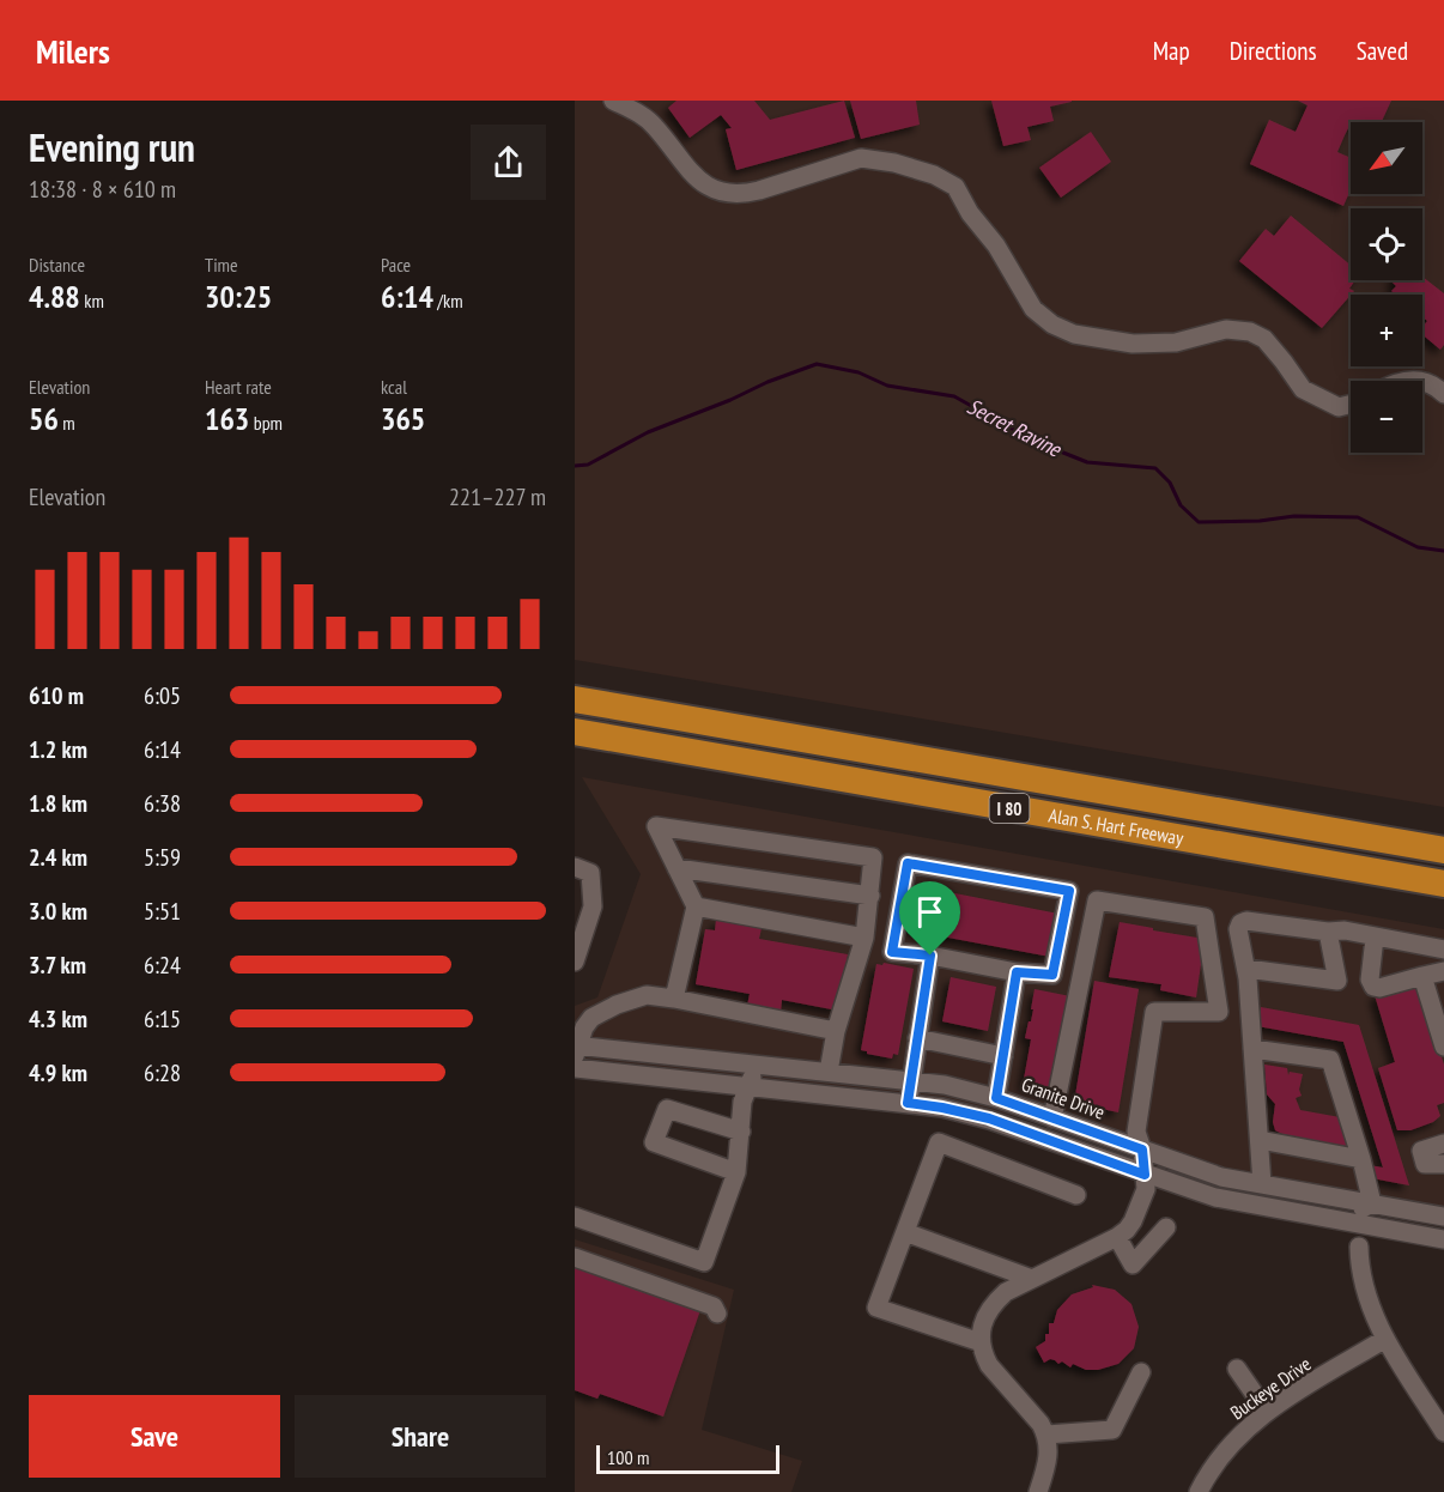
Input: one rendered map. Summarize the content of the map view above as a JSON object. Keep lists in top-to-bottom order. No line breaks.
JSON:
{"streets":{"highway":["I 80","Alan S. Hart Freeway"],"street":["Granite Drive","Buckeye Drive"]},"water":["Secret Ravine"],"scale_bar":"100 m","north":"bottom left","page":{"header":"Milers","nav":["Map","Directions","Saved"],"heading":["Evening run","18:38 · 8 × 610 m"],"map_buttons":["+","−"],"stats":[["Distance","4.88 km"],["Time","30:25"],["Pace","6:14 /km"],["Elevation","56 m"],["Heart rate","163 bpm"],["kcal","365"]],"chart":["Elevation","221–227 m"],"list":[{"name":"610 m","note":"6:05"},{"name":"1.2 km","note":"6:14"},{"name":"1.8 km","note":"6:38"},{"name":"2.4 km","note":"5:59"},{"name":"3.0 km","note":"5:51"},{"name":"3.7 km","note":"6:24"},{"name":"4.3 km","note":"6:15"},{"name":"4.9 km","note":"6:28"}],"buttons":["Save","Share"],"scale":"100 m"}}
